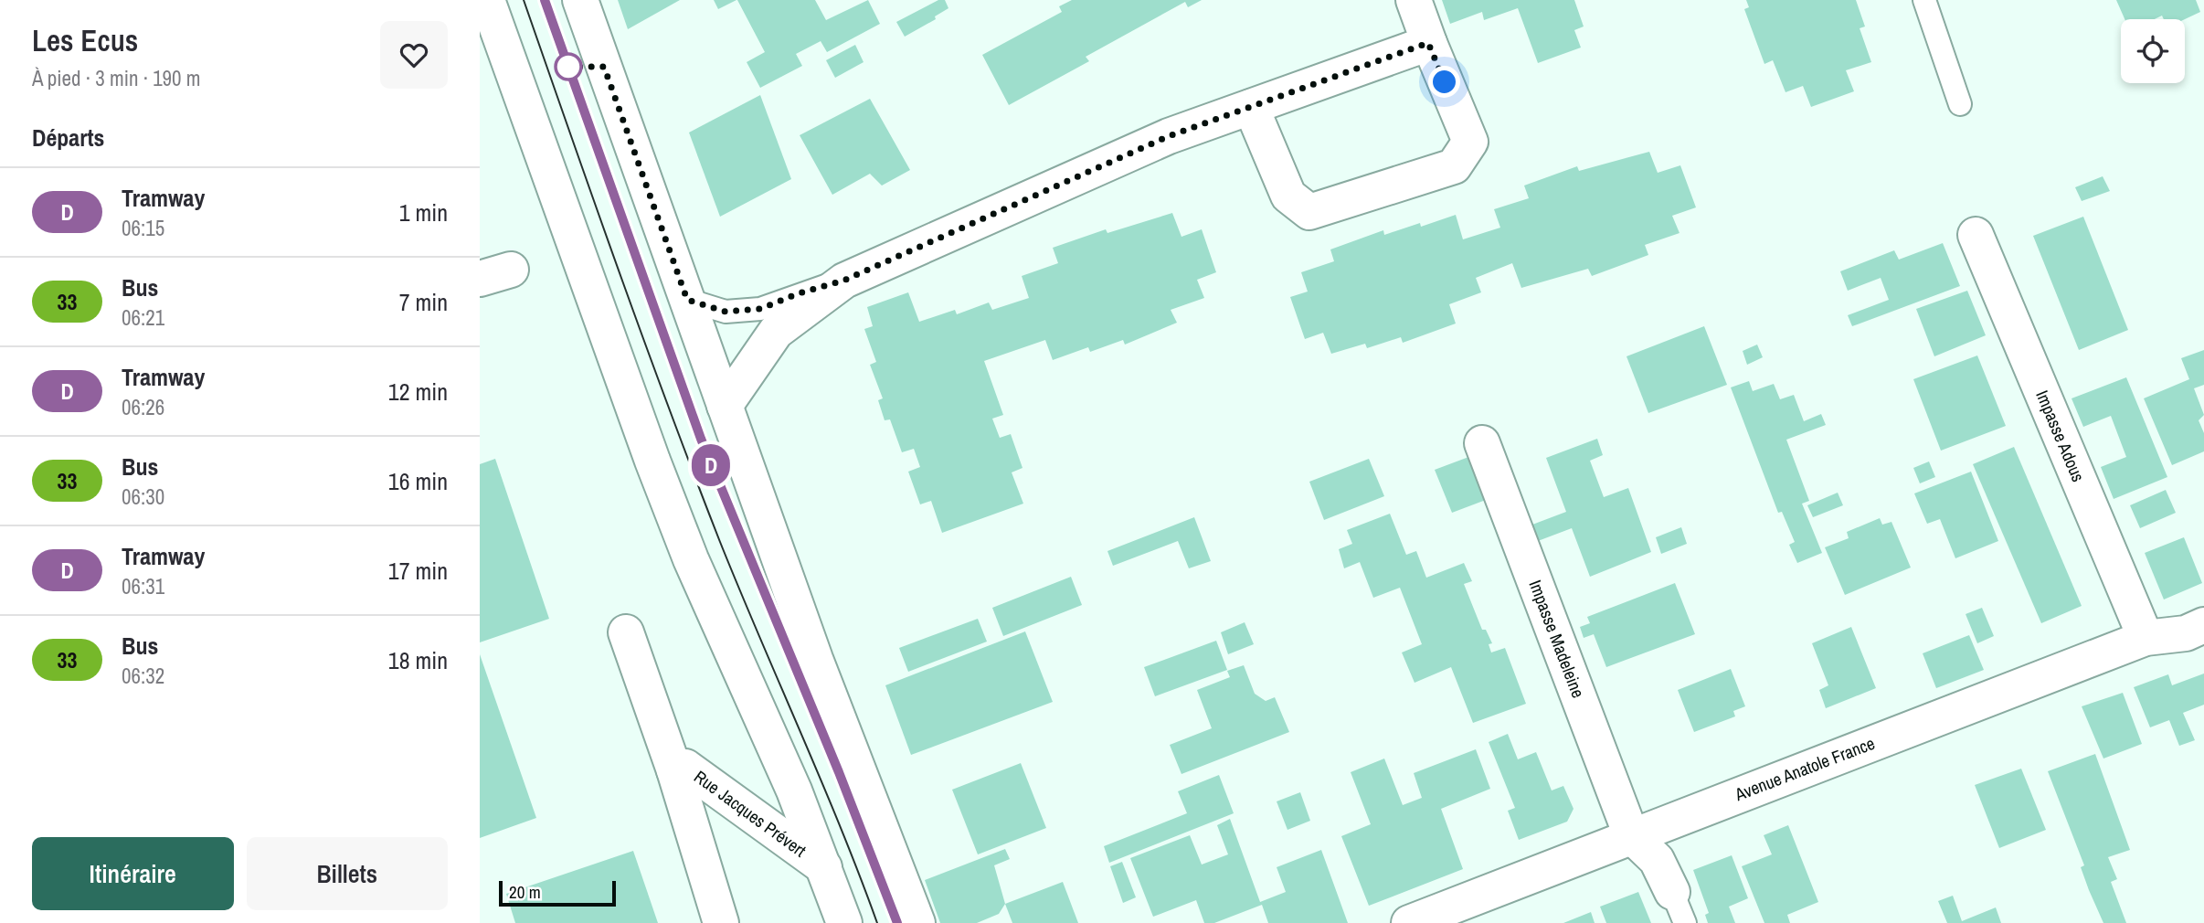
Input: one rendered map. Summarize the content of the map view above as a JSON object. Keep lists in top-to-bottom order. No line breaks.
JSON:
{"streets":{"street":["Impasse Adous","Impasse Madeleine","Avenue Anatole France","Rue Jacques Prévert"]},"crossings":[["Impasse Adous","Avenue Anatole France"],["Impasse Madeleine","Avenue Anatole France"]],"lines":["tram line D"],"scale_bar":"20 m","page":{"heading":[["Les Ecus","À pied · 3 min · 190 m"],"Départs"],"on_map":"D","list":[{"mark":"D","name":"Tramway","note":"06:15","value":"1 min"},{"mark":"33","name":"Bus","note":"06:21","value":"7 min"},{"mark":"D","name":"Tramway","note":"06:26","value":"12 min"},{"mark":"33","name":"Bus","note":"06:30","value":"16 min"},{"mark":"D","name":"Tramway","note":"06:31","value":"17 min"},{"mark":"33","name":"Bus","note":"06:32","value":"18 min"}],"buttons":["Itinéraire","Billets"],"scale":"20 m"}}
